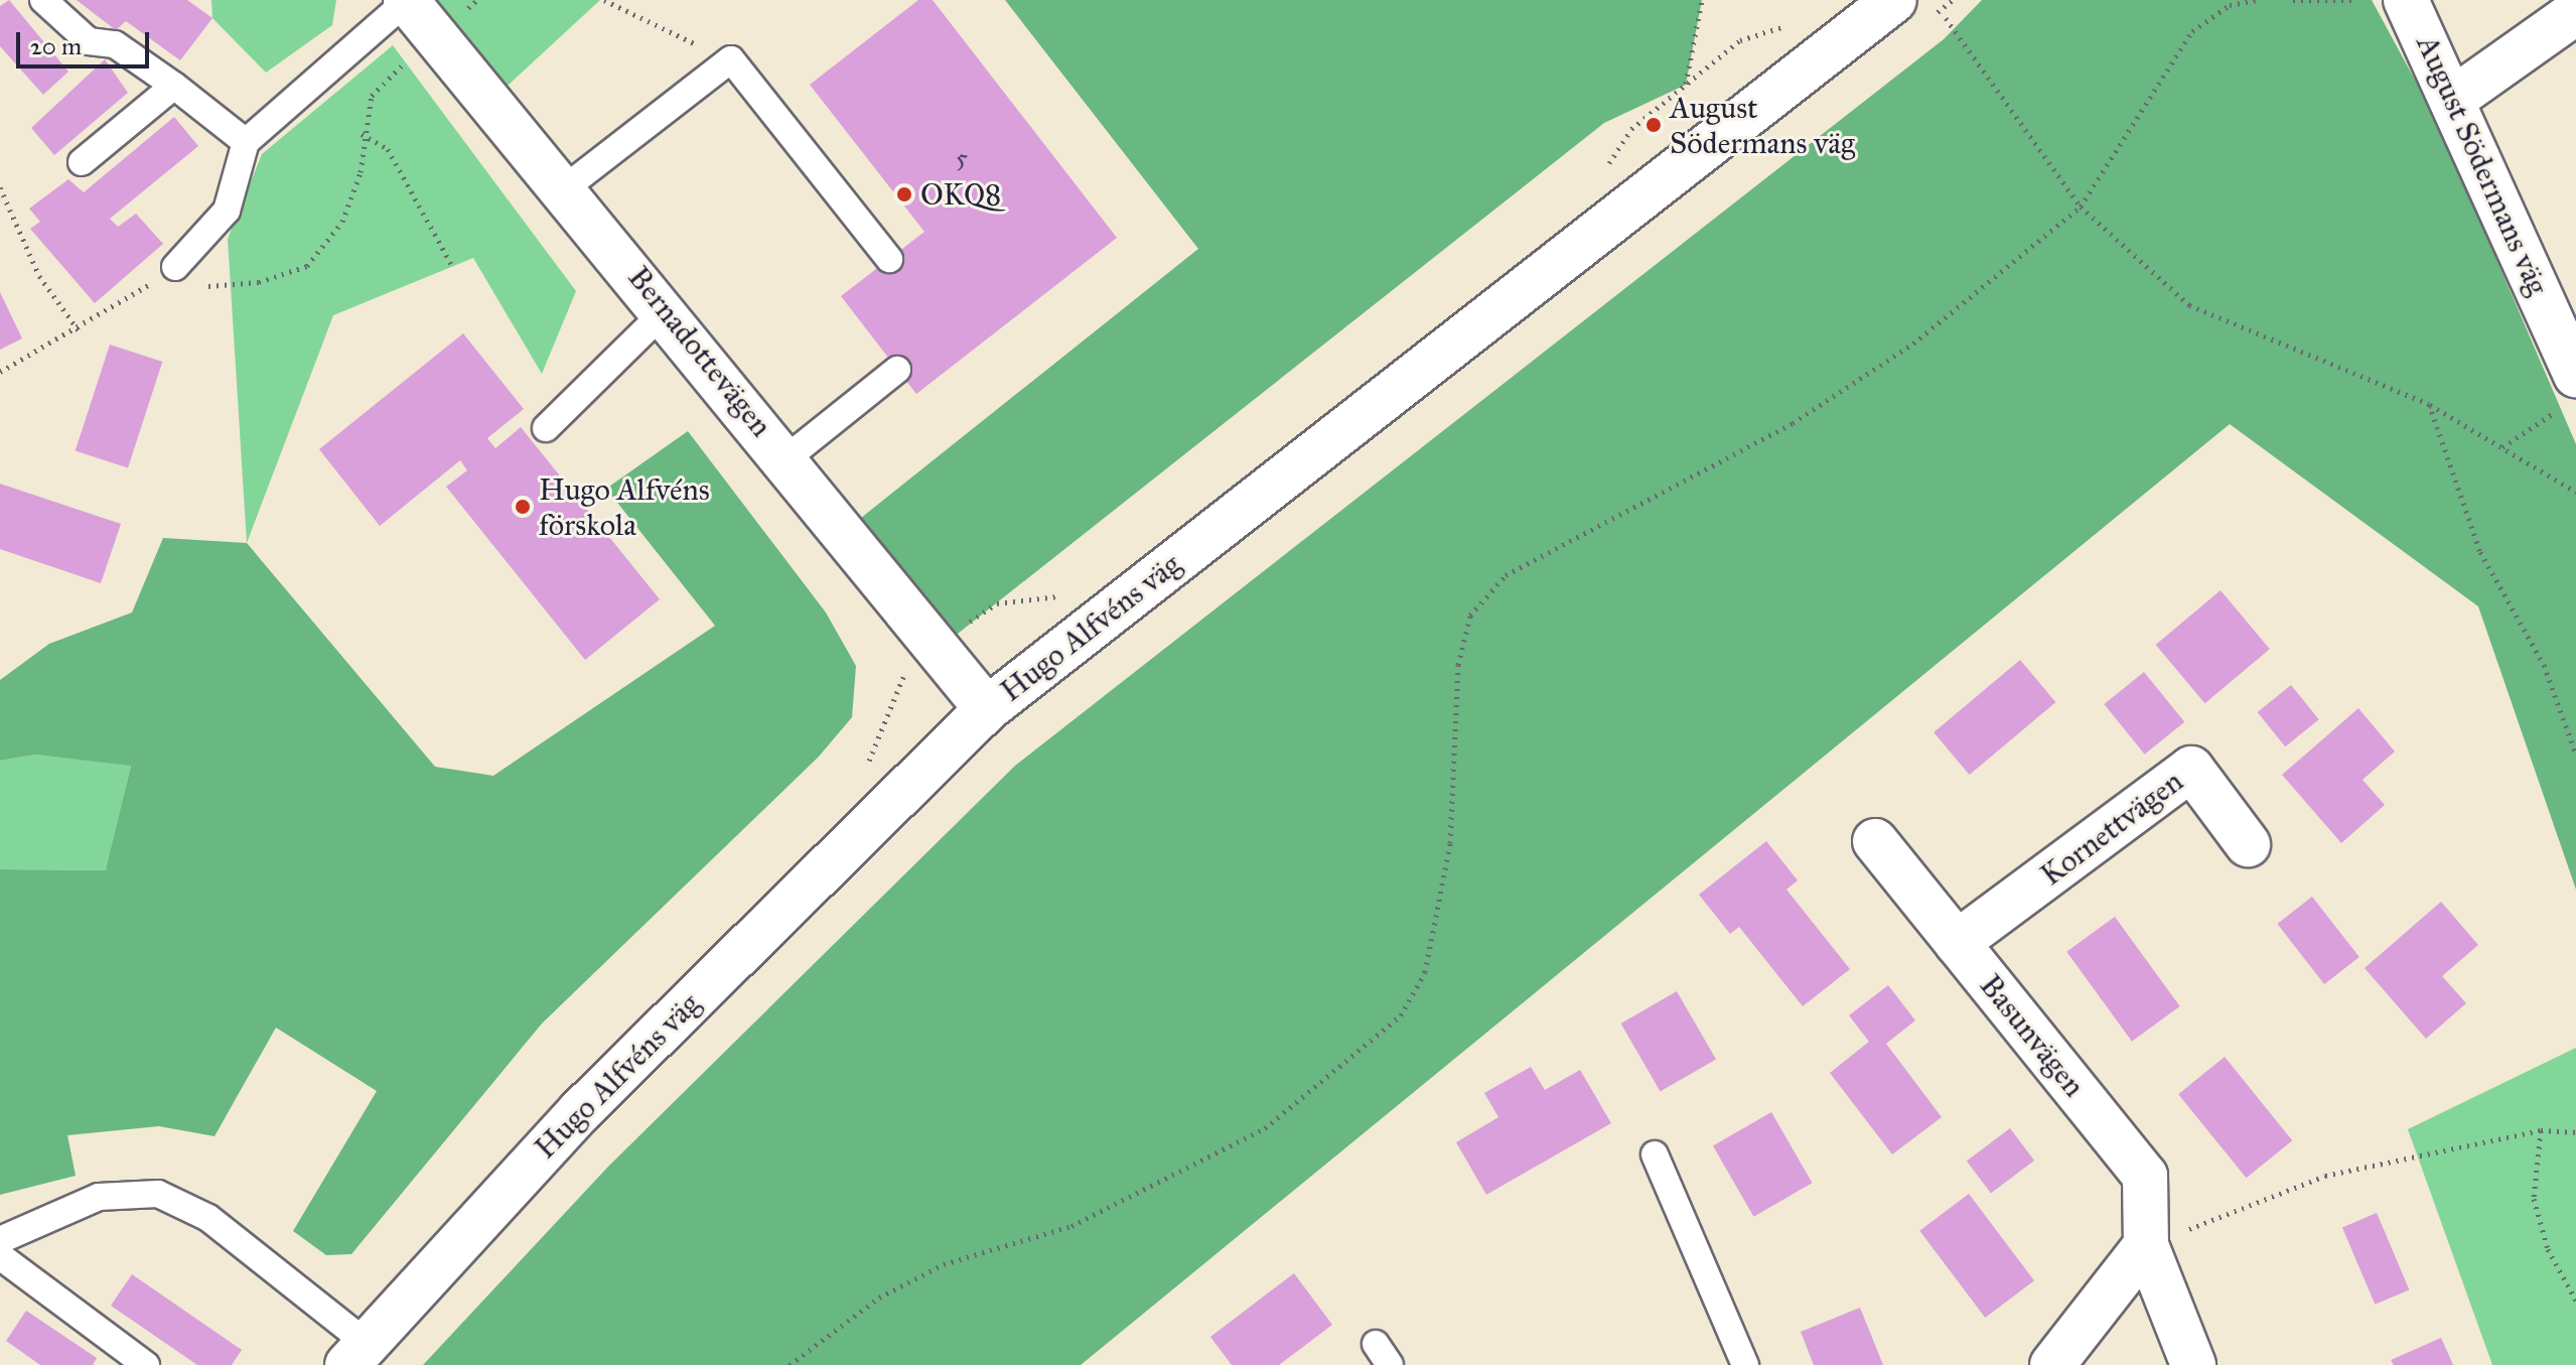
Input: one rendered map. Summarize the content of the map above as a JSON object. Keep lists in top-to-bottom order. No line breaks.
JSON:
{"streets":{"street":["August Södermans väg","Bernadottevägen","Hugo Alfvéns väg","Kornettvägen","Basunvägen"]},"crossings":[["Bernadottevägen","Hugo Alfvéns väg"],["Kornettvägen","Basunvägen"]],"places":["August Södermans väg","OKQ8","Hugo Alfvéns förskola"],"house_numbers":["5"],"scale_bar":"20 m"}
